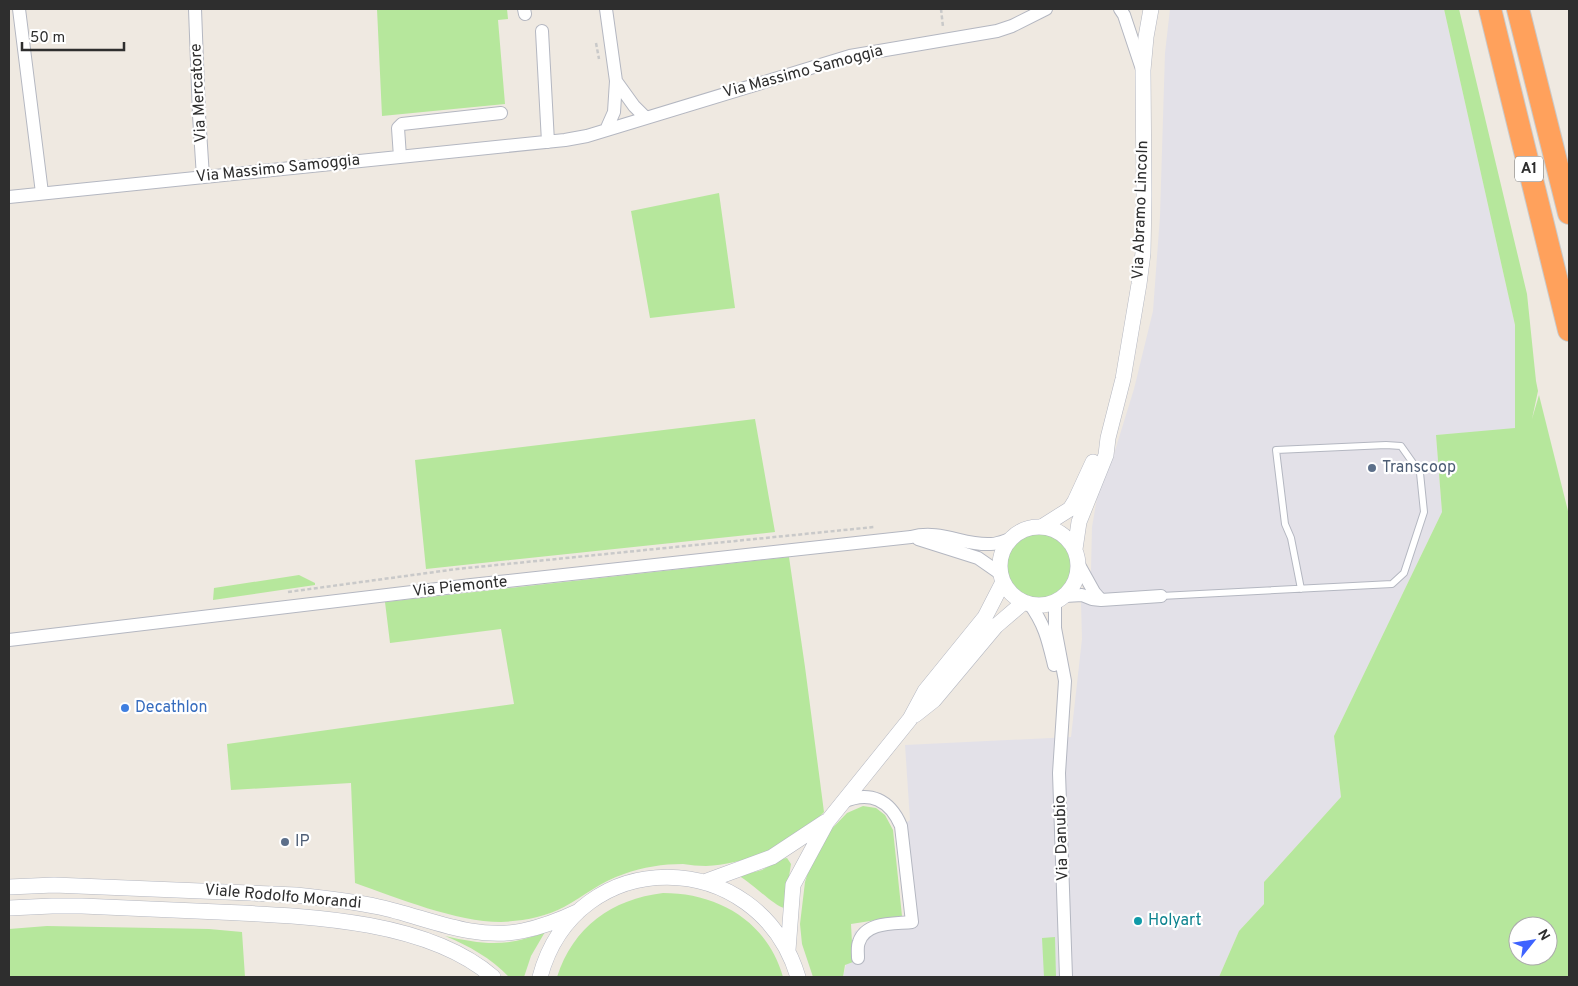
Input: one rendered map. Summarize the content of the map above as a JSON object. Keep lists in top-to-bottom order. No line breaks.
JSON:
{"streets":{"highway":["A1"],"street":["Via Massimo Samoggia","Via Mercatore","Via Abramo Lincoln","Via Piemonte","Via Danubio","Viale Rodolfo Morandi"]},"crossings":[["Via Massimo Samoggia","Via Mercatore"],["Via Abramo Lincoln","Via Piemonte"],["Via Abramo Lincoln","Via Danubio"],["Via Piemonte","Via Danubio"]],"places":["Transcoop","Decathlon","IP","Holyart"],"scale_bar":"50 m","north":"top right"}
